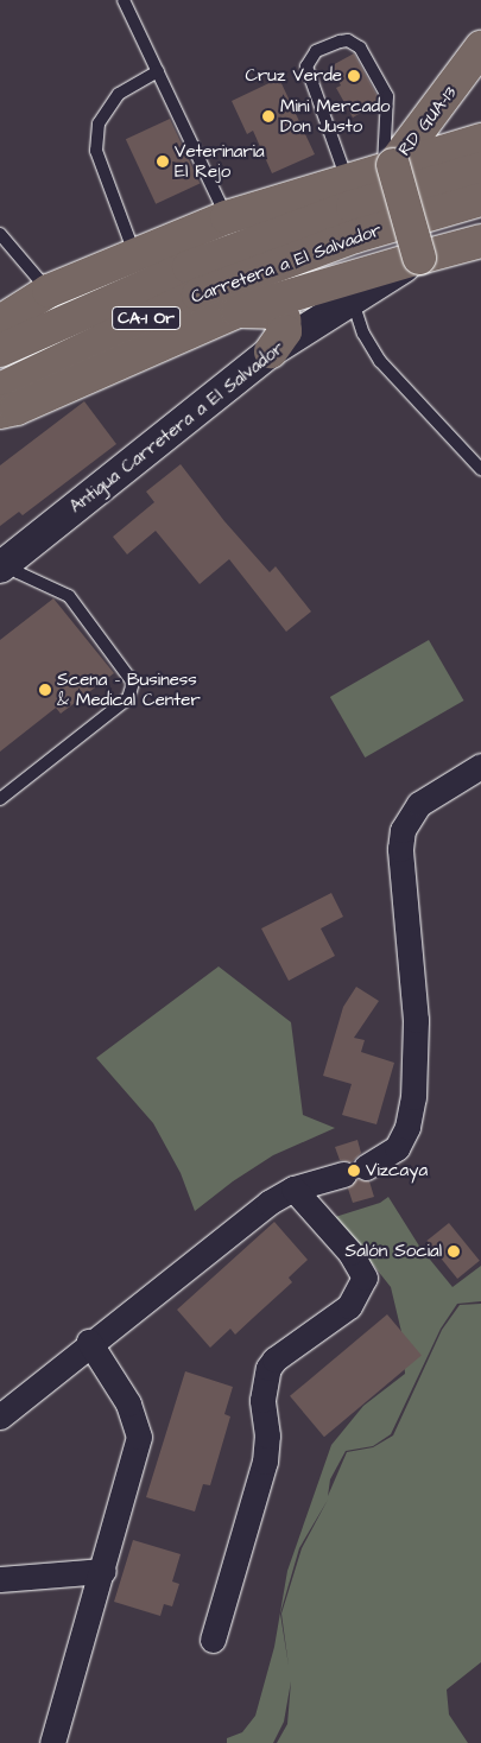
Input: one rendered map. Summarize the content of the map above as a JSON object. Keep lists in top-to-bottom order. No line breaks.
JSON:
{"streets":{"main road":["RD GUA-13","Carretera a El Salvador","CA-1 Or"],"street":["Antigua Carretera a El Salvador"]},"places":["Cruz Verde","Mini Mercado Don Justo","Veterinaria El Rejo","Scena - Business & Medical Center","Vizcaya","Salón Social"]}
